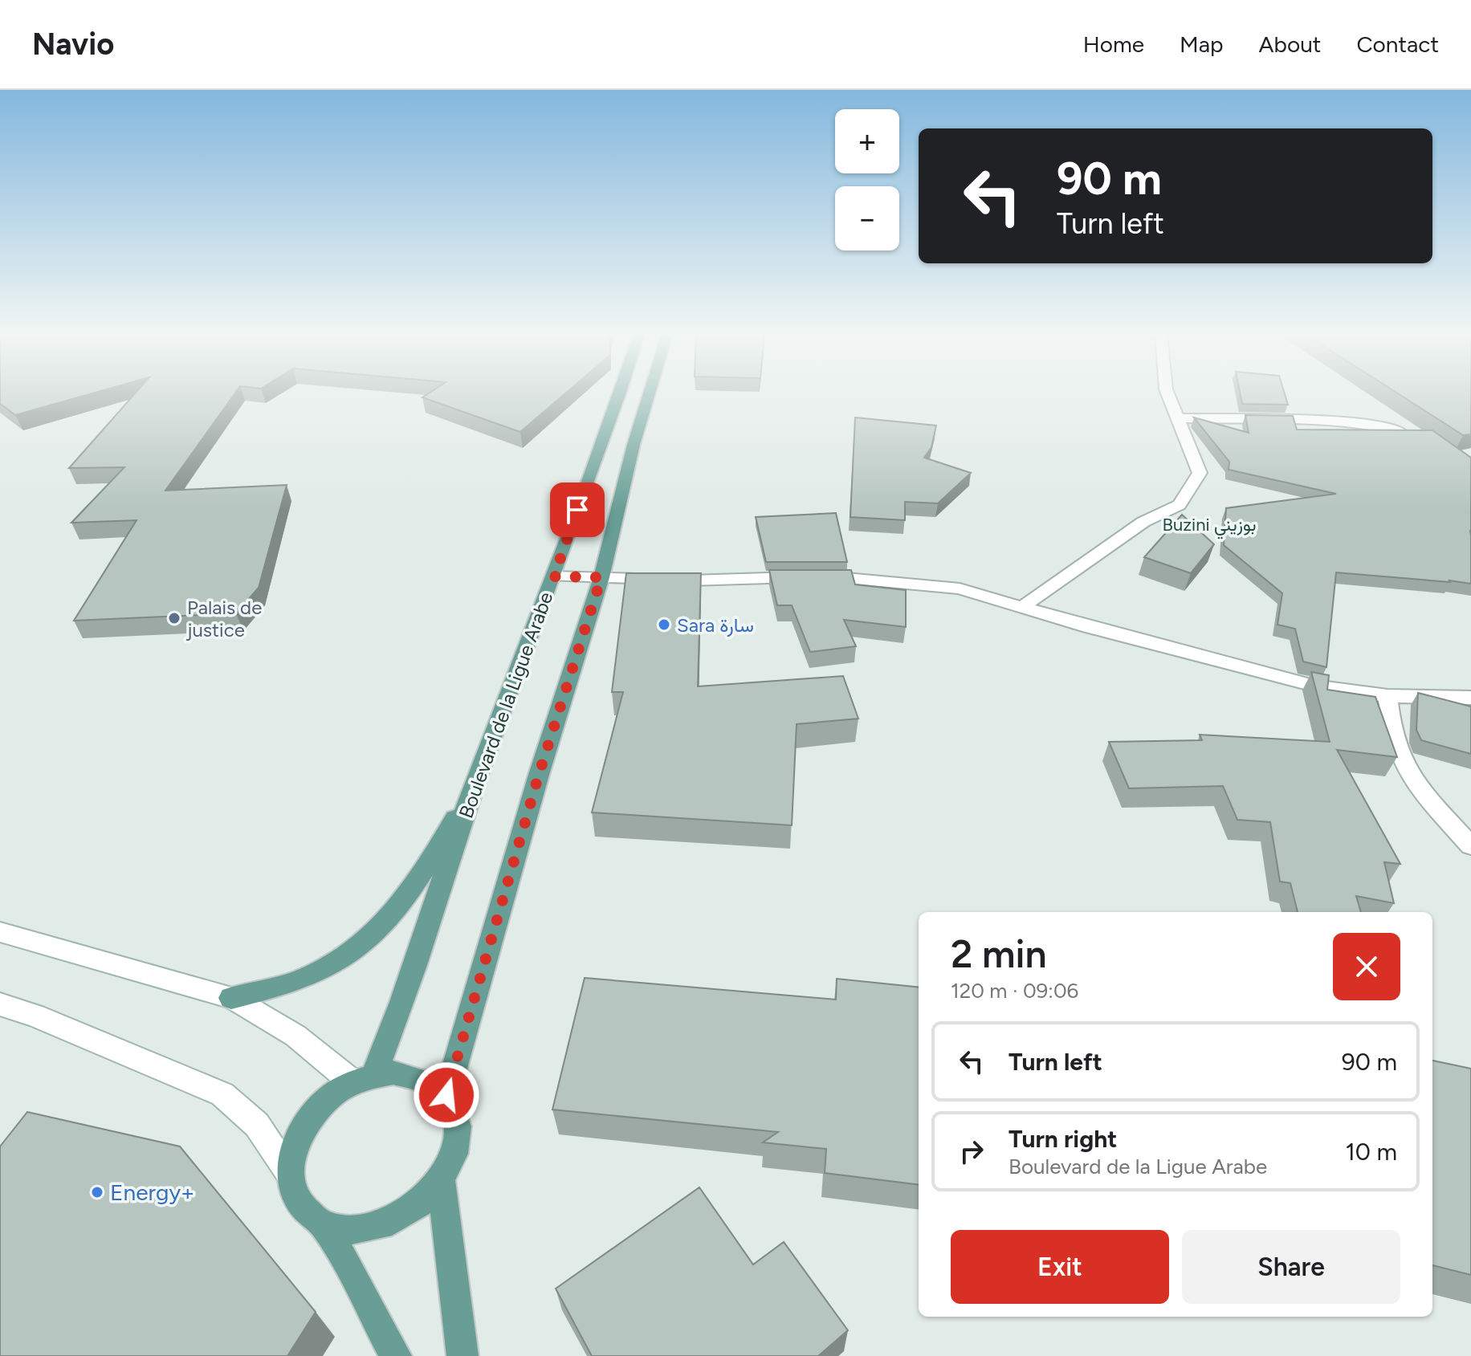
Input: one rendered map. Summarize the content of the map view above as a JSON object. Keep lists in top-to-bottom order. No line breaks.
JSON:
{"streets":{"main road":["Boulevard de la Ligue Arabe"]},"districts":["Buzini بوزيني"],"places":["Palais de justice","Sara سارة","Energy+"],"page":{"header":"Navio","nav":["Home","Map","About","Contact"],"map_buttons":["+","−"],"turn":["90 m","Turn left"],"heading":["2 min","120 m · 09:06"],"list":[{"name":"Turn left","value":"90 m"},{"name":"Turn right","note":"Boulevard de la Ligue Arabe","value":"10 m"}],"buttons":["Exit","Share"]}}
